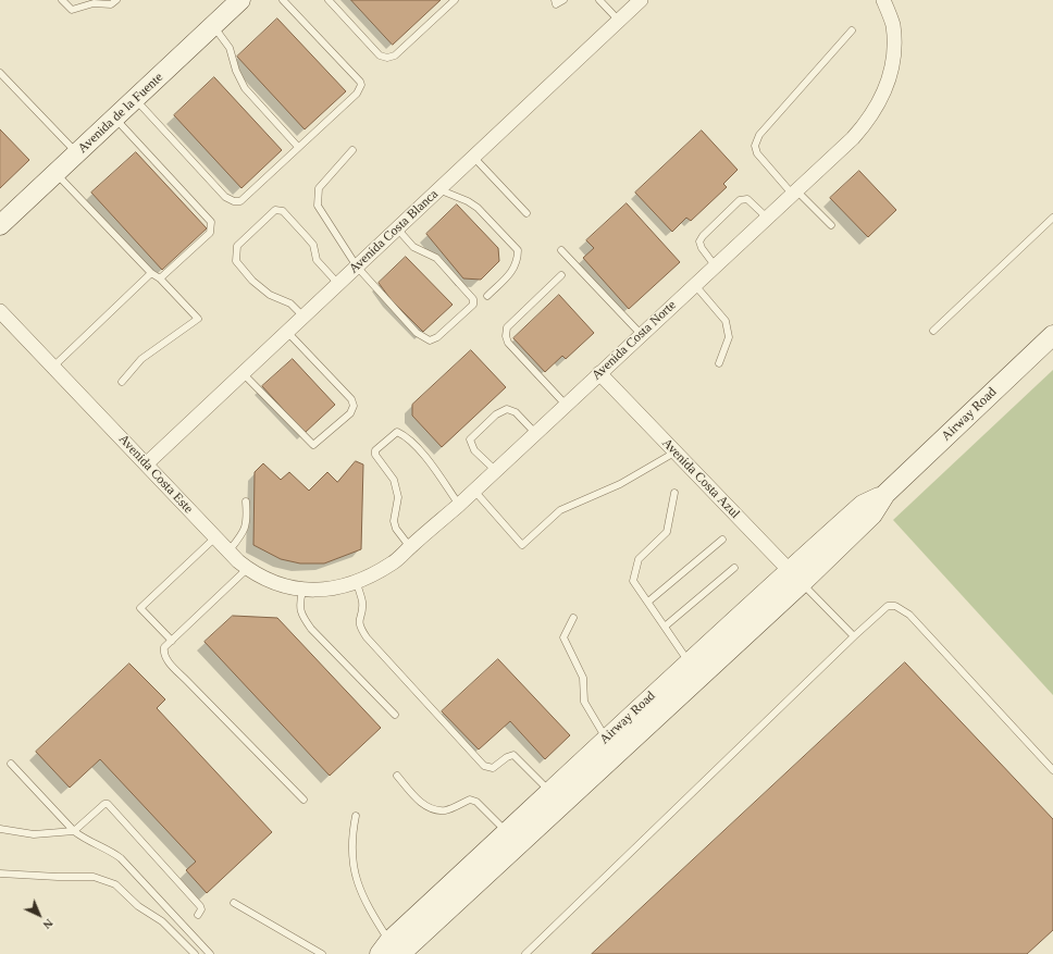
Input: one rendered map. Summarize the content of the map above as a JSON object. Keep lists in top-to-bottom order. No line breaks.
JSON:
{"streets":{"street":["Avenida de la Fuente","Avenida Costa Blanca","Avenida Costa Norte","Airway Road","Avenida Costa Este","Avenida Costa Azul"]},"crossings":[["Avenida Costa Blanca","Avenida Costa Este"],["Avenida Costa Norte","Avenida Costa Este"],["Avenida Costa Norte","Avenida Costa Azul"],["Airway Road","Avenida Costa Azul"]],"north":"bottom right"}
